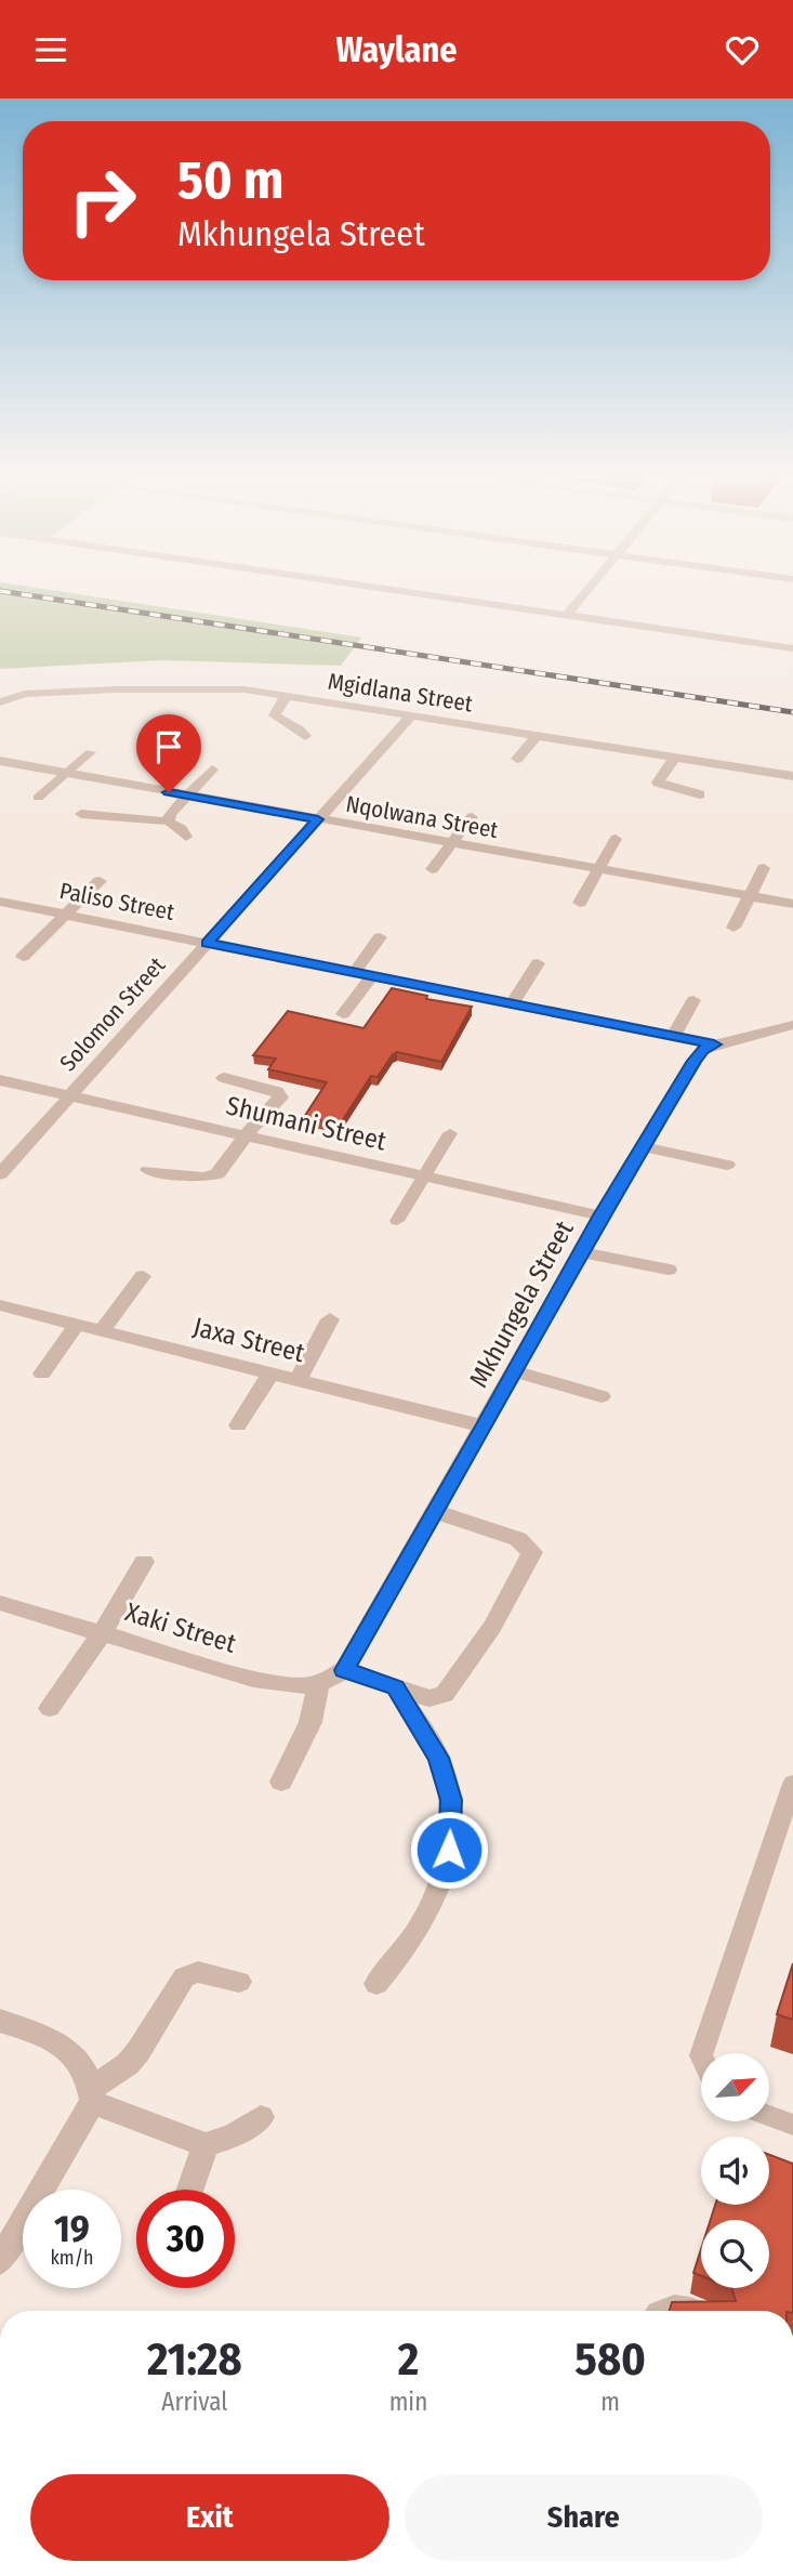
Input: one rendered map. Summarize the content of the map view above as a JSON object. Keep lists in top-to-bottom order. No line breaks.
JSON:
{"streets":{"street":["Mgidlana Street","Nqolwana Street","Paliso Street","Solomon Street","Shumani Street","Mkhungela Street","Jaxa Street","Xaki Street"]},"crossings":[["Mgidlana Street","Solomon Street"],["Nqolwana Street","Solomon Street"],["Paliso Street","Solomon Street"],["Paliso Street","Mkhungela Street"],["Solomon Street","Shumani Street"],["Shumani Street","Mkhungela Street"],["Mkhungela Street","Jaxa Street"]],"north":"top right","page":{"header":"Waylane","turn":["50 m","Mkhungela Street"],"speed":"19 km/h","limit":"30","eta":["21:28","Arrival","2","min","580","m"],"buttons":["Exit","Share"]}}
